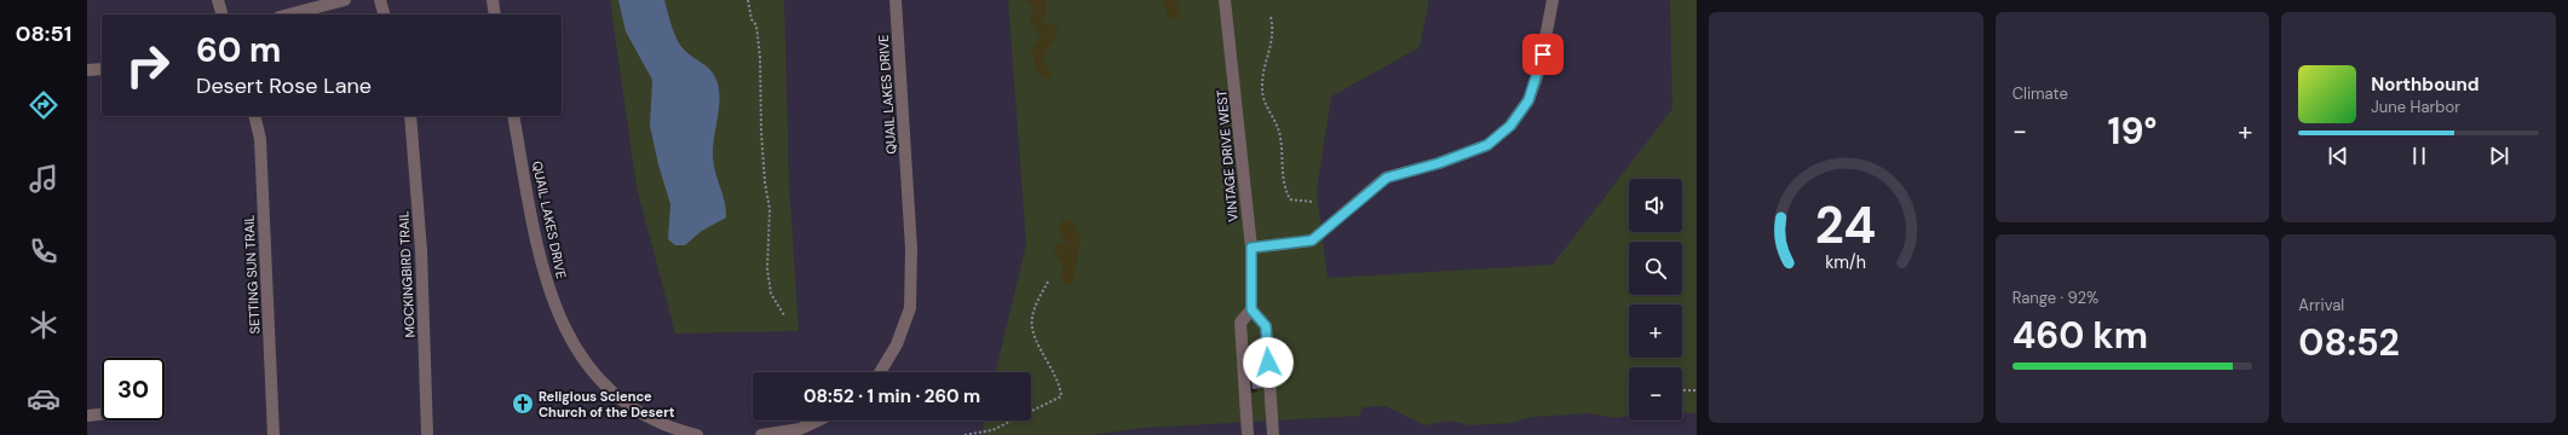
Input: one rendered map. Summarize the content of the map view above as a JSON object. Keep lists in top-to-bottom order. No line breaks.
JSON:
{"streets":{"street":["QUAIL LAKES DRIVE","VINTAGE DRIVE WEST","SETTING SUN TRAIL","MOCKINGBIRD TRAIL"]},"places":{"church":["Religious Science Church of the Desert"]},"page":{"tabs":"08:51","tile":["Climate",["Range · 92%","460 km"],["Arrival","08:52"]],"turn":["60 m","Desert Rose Lane"],"song":["Northbound","June Harbor"],"heat":["−","19°","+"],"map_buttons":["+","−"],"limit":"30","trip":"08:52 · 1 min · 260 m","gauge":["24","km/h"]}}
